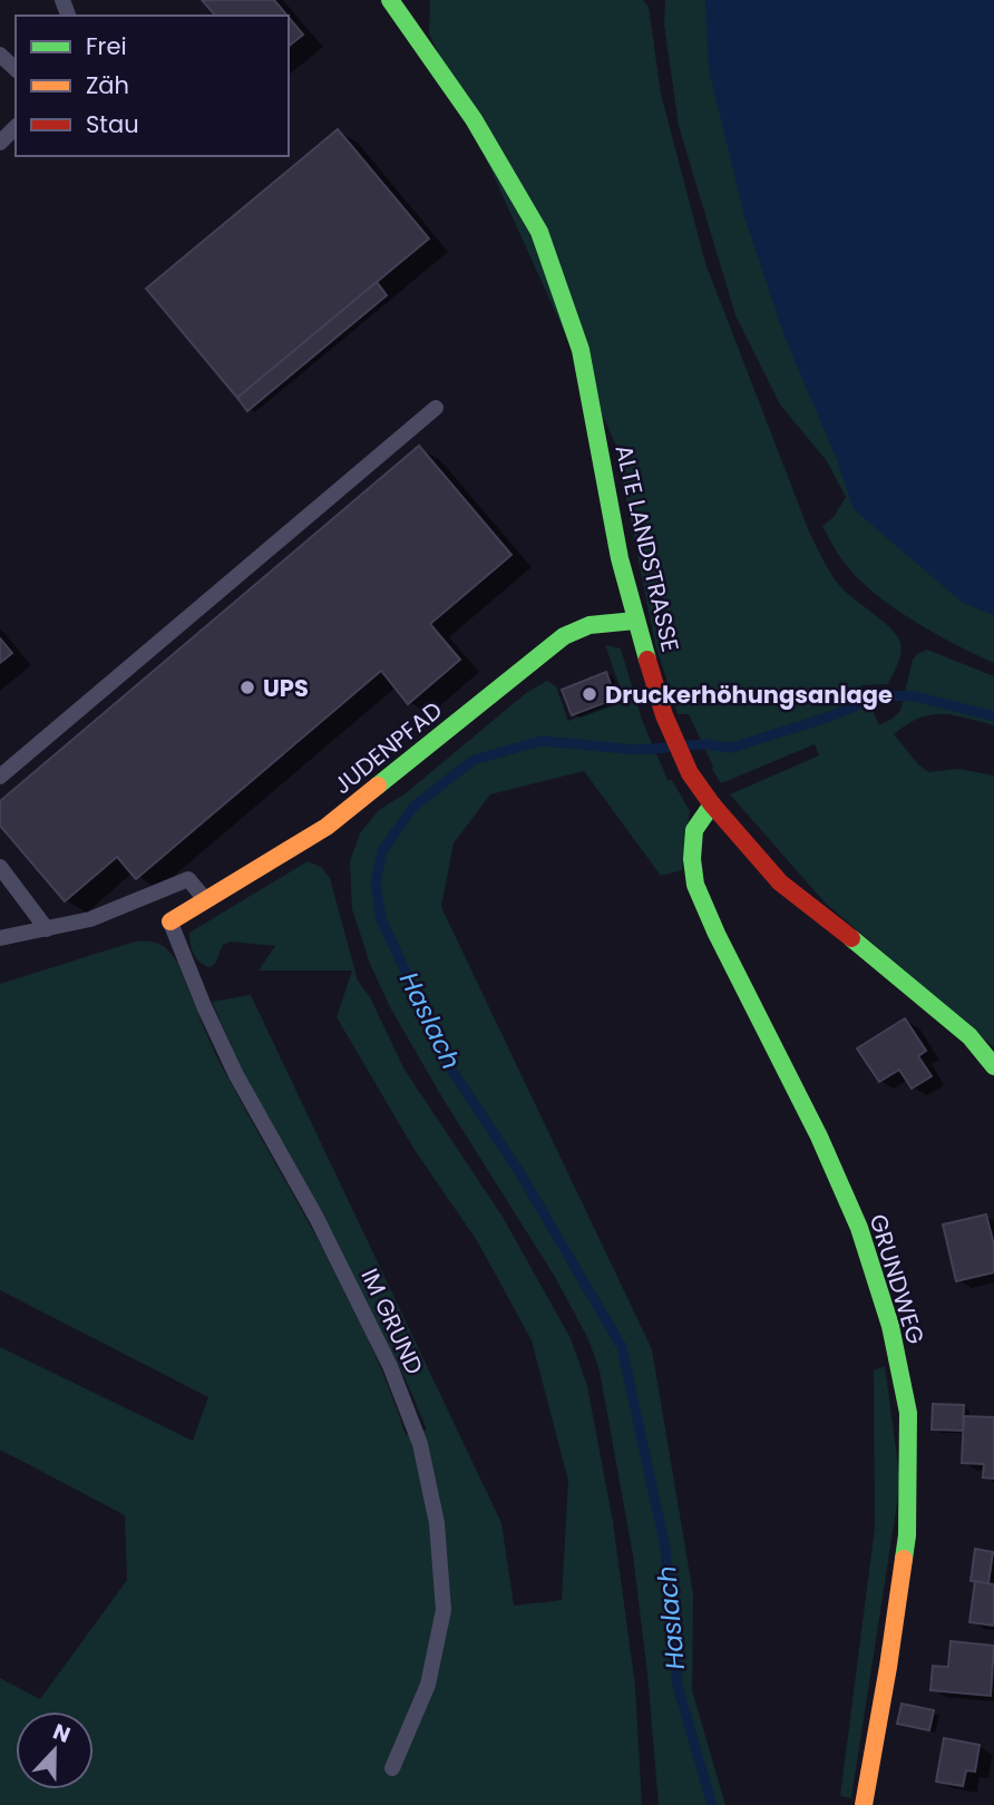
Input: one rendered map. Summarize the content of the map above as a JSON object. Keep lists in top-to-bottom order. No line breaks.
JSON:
{"streets":{"street":["ALTE LANDSTRASSE","JUDENPFAD","GRUNDWEG"],"lane":["IM GRUND"]},"crossings":[["ALTE LANDSTRASSE","JUDENPFAD"],["ALTE LANDSTRASSE","GRUNDWEG"],["JUDENPFAD","IM GRUND"]],"water":["Haslach"],"places":["UPS","Druckerhöhungsanlage"],"legend":["Frei","Zäh","Stau"],"north":"top"}
